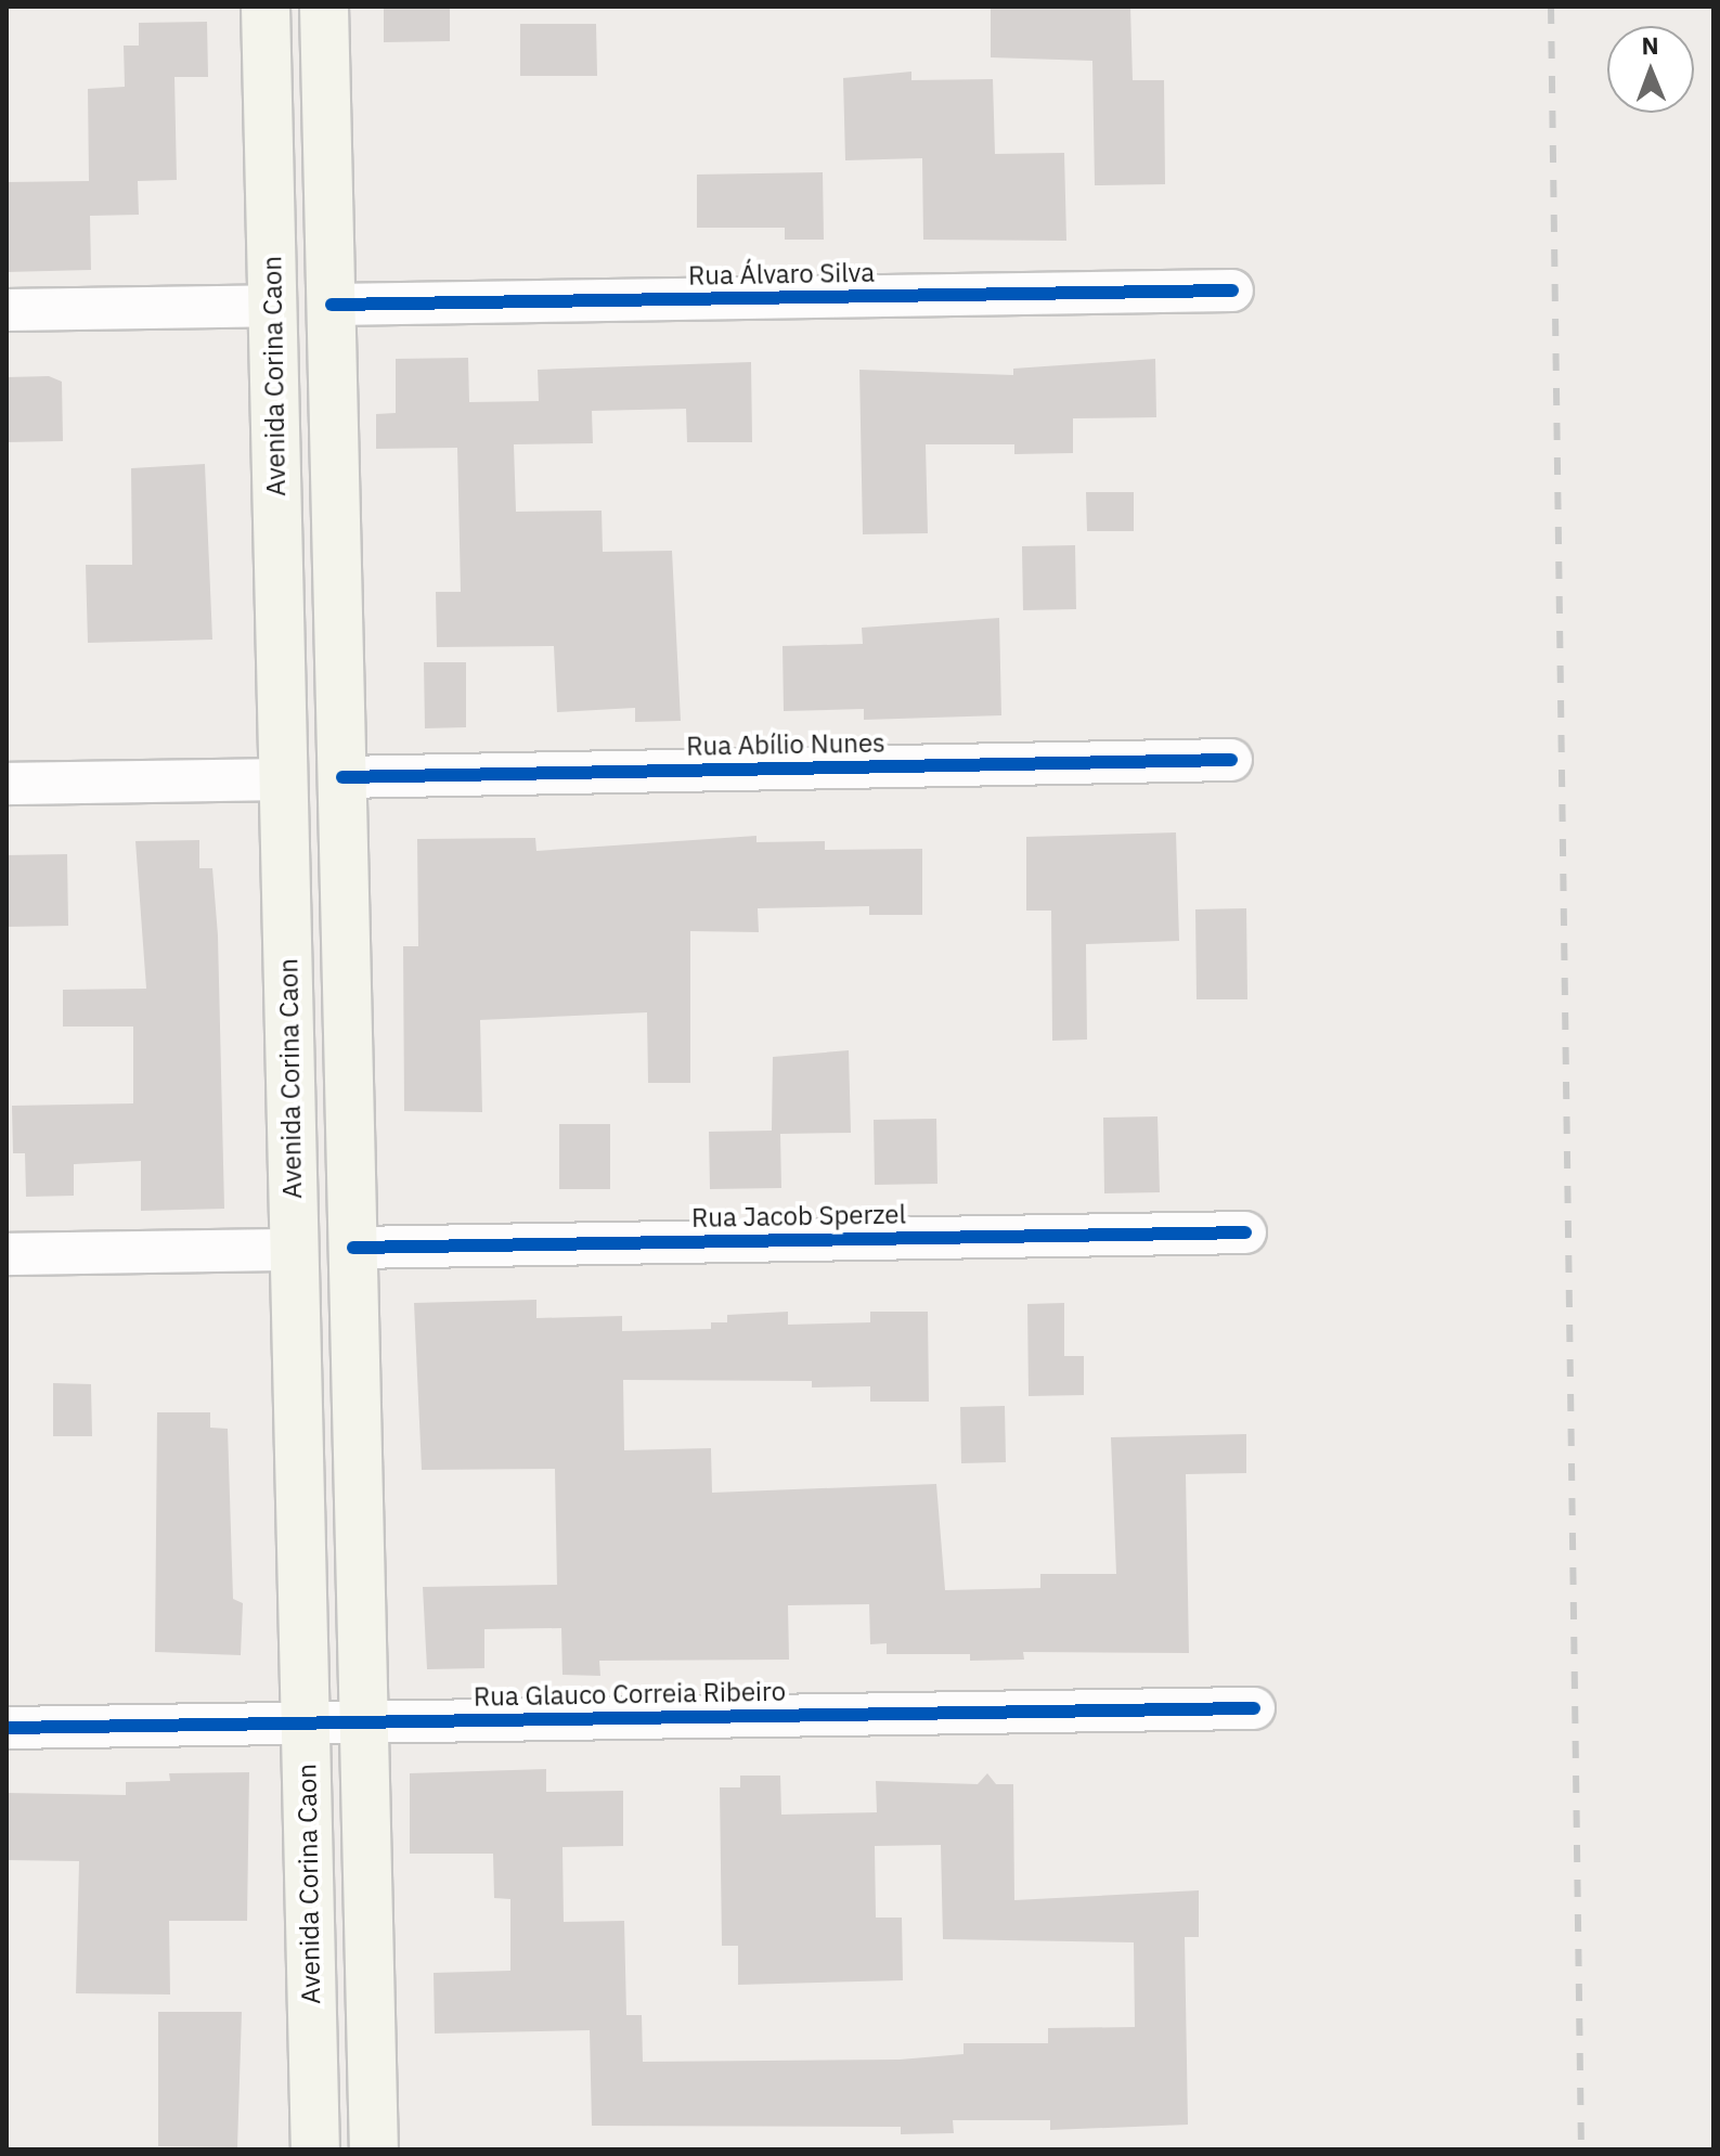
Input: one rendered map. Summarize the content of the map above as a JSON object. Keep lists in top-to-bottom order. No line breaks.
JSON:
{"streets":{"main road":["Avenida Corina Caon"],"street":["Rua Álvaro Silva","Rua Abílio Nunes","Rua Jacob Sperzel","Rua Glauco Correia Ribeiro"]},"crossings":[["Avenida Corina Caon","Rua Glauco Correia Ribeiro"]],"north":"top"}
